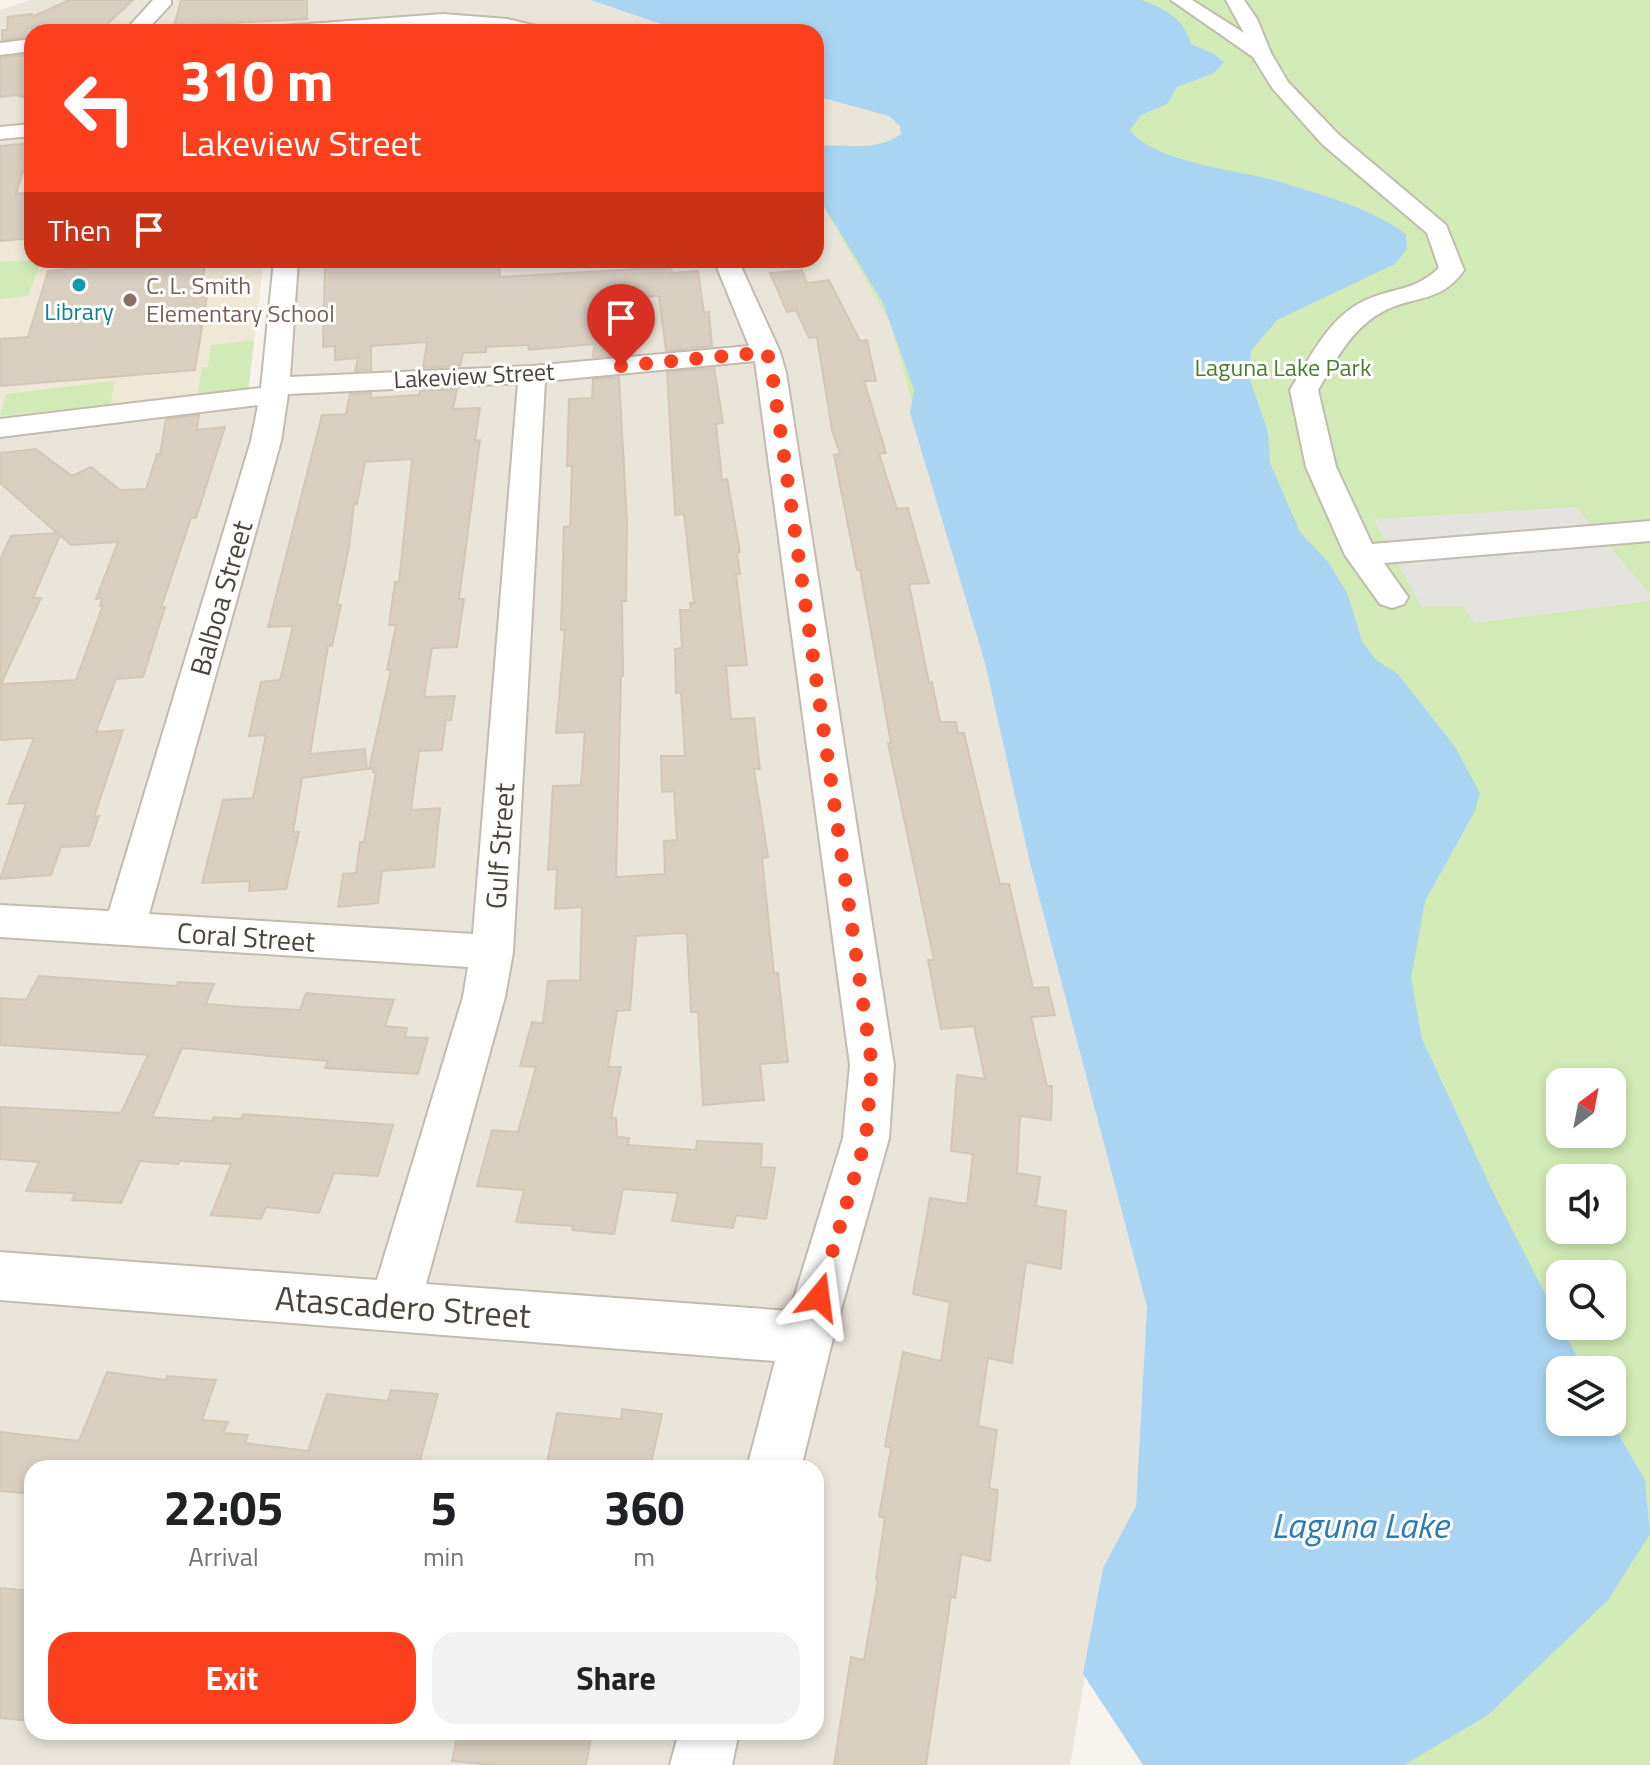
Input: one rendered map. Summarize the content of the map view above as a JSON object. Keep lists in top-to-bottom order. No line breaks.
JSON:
{"streets":{"street":["Lakeview Street","Balboa Street","Gulf Street","Coral Street","Atascadero Street"]},"crossings":[["Lakeview Street","Balboa Street"],["Lakeview Street","Gulf Street"],["Balboa Street","Coral Street"],["Gulf Street","Coral Street"],["Gulf Street","Atascadero Street"]],"water":["Laguna Lake"],"parks":["Laguna Lake Park"],"places":["Library","C. L. Smith Elementary School"],"north":"top right","page":{"turn":["310 m","Lakeview Street"],"then":"Then","eta":["22:05","Arrival","5","min","360","m"],"buttons":["Exit","Share"]}}
